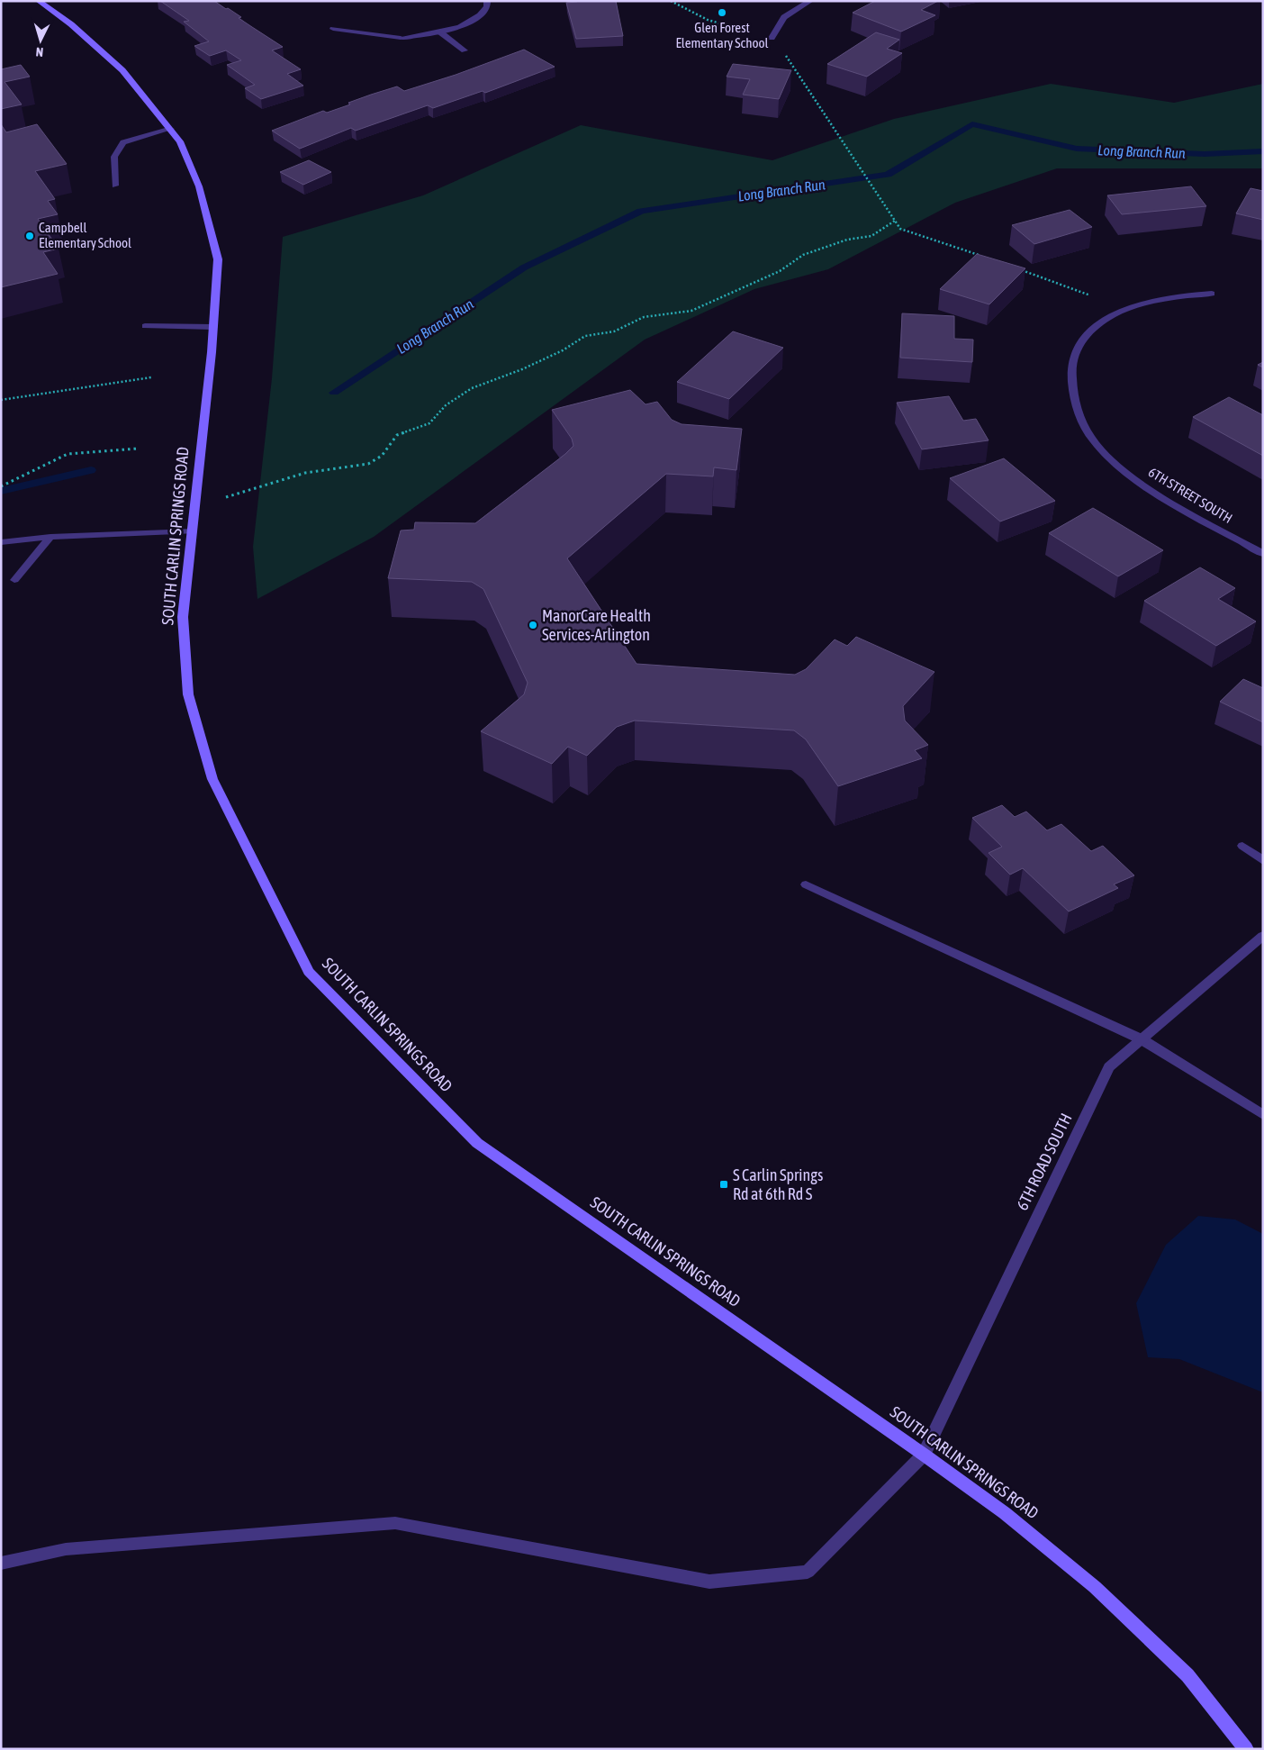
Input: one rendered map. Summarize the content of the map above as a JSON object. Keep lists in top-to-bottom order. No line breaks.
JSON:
{"streets":{"main road":["SOUTH CARLIN SPRINGS ROAD"],"street":["6TH STREET SOUTH","6TH ROAD SOUTH"]},"crossings":[["SOUTH CARLIN SPRINGS ROAD","6TH ROAD SOUTH"]],"water":["Long Branch Run"],"places":{"other":["Glen Forest Elementary School","Campbell Elementary School","ManorCare Health Services-Arlington"],"transit":["S Carlin Springs Rd at 6th Rd S"]},"north":"bottom"}
